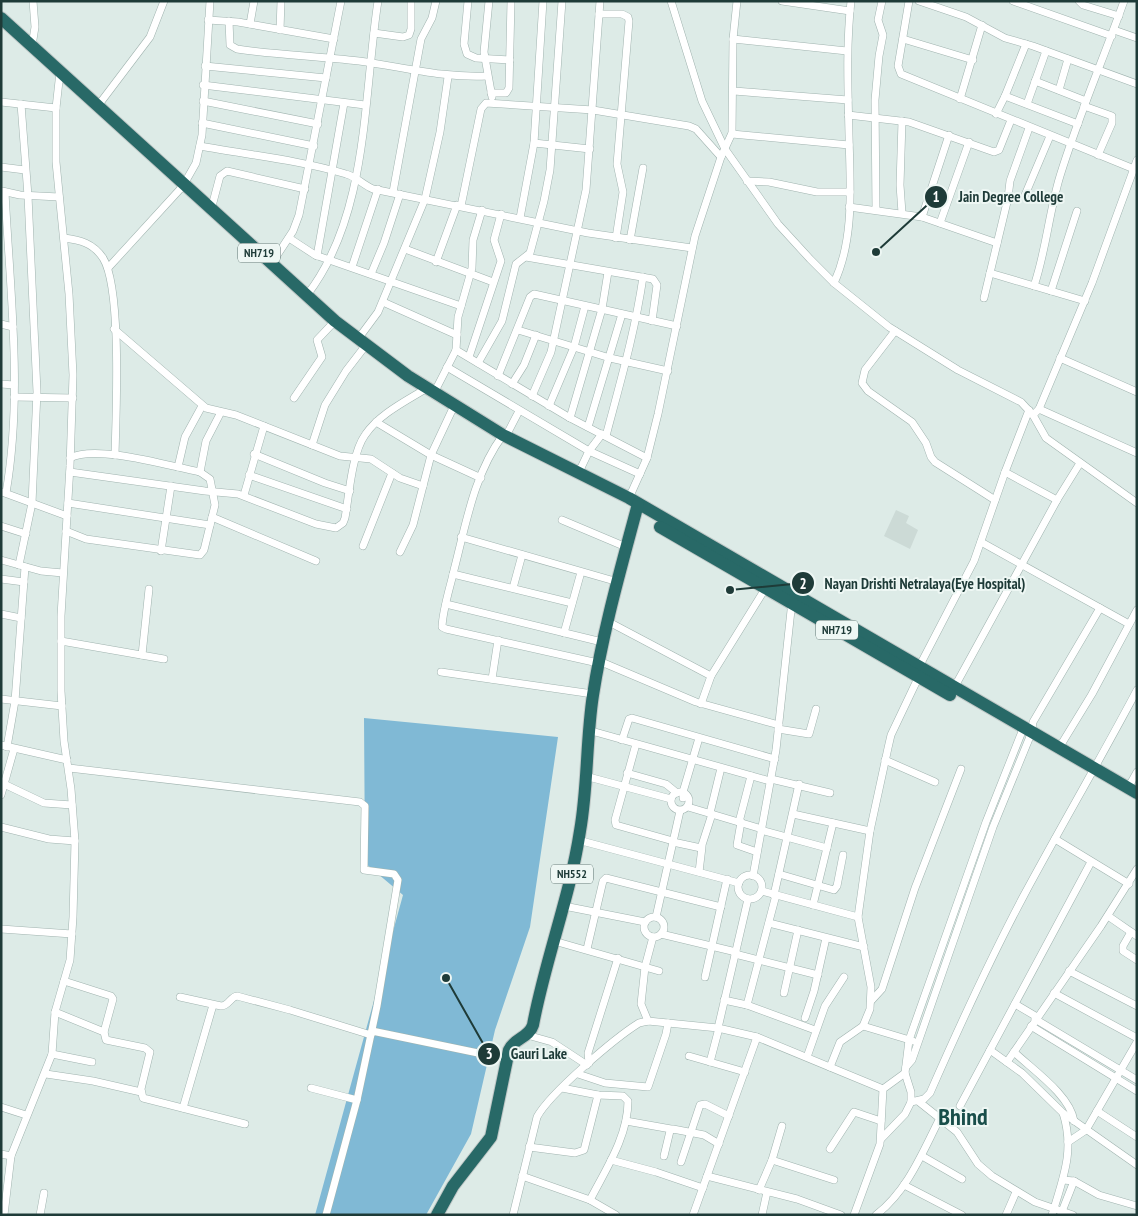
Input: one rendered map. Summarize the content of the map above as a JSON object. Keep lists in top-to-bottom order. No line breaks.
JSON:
{"streets":{"highway":["NH719","NH552"]},"crossings":[["NH719","NH552"]],"districts":["Bhind"],"places":["Jain Degree College","Nayan Drishti Netralaya(Eye Hospital)","Gauri Lake"]}
